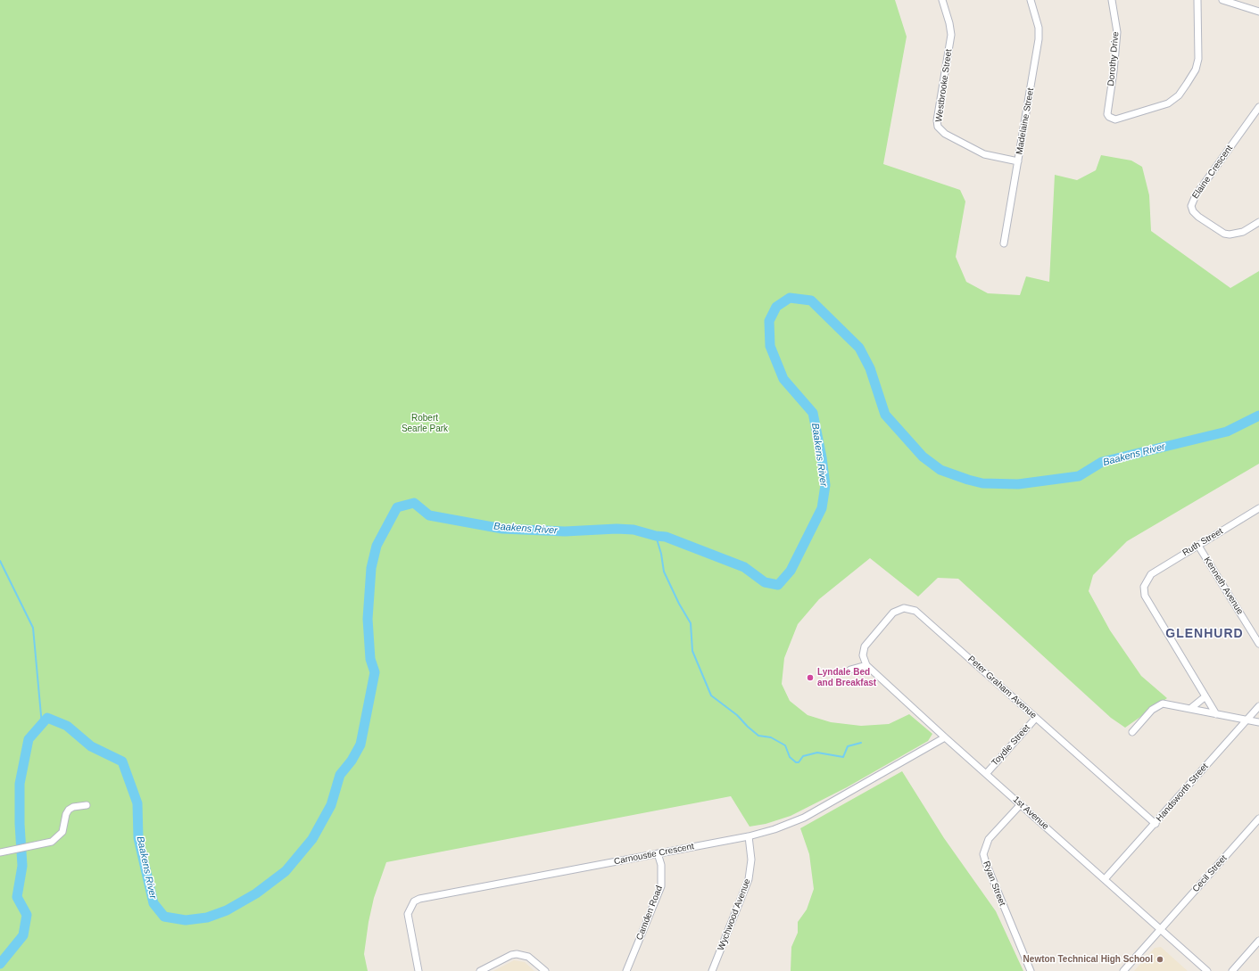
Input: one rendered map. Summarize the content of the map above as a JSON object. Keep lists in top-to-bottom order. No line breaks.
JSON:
{"streets":{"street":["Dorothy Drive","Westbrooke Street","Madelaine Street","Elaine Crescent","Ruth Street","Kenneth Avenue","Peter Graham Avenue","Toydie Street","Handsworth Street","1st Avenue","Carnoustie Crescent","Cecil Street","Ryan Street","Camden Road","Wychwood Avenue"]},"crossings":[["Westbrooke Street","Madelaine Street"],["Ruth Street","Kenneth Avenue"],["Peter Graham Avenue","Toydie Street"],["Peter Graham Avenue","Handsworth Street"],["Peter Graham Avenue","1st Avenue"],["Toydie Street","1st Avenue"],["Handsworth Street","1st Avenue"],["1st Avenue","Carnoustie Crescent"],["1st Avenue","Cecil Street"],["1st Avenue","Ryan Street"],["Carnoustie Crescent","Camden Road"],["Carnoustie Crescent","Wychwood Avenue"]],"districts":["GLENHURD"],"water":["Baakens River"],"parks":["Robert Searle Park"],"places":["Lyndale Bed and Breakfast","Newton Technical High School"]}
